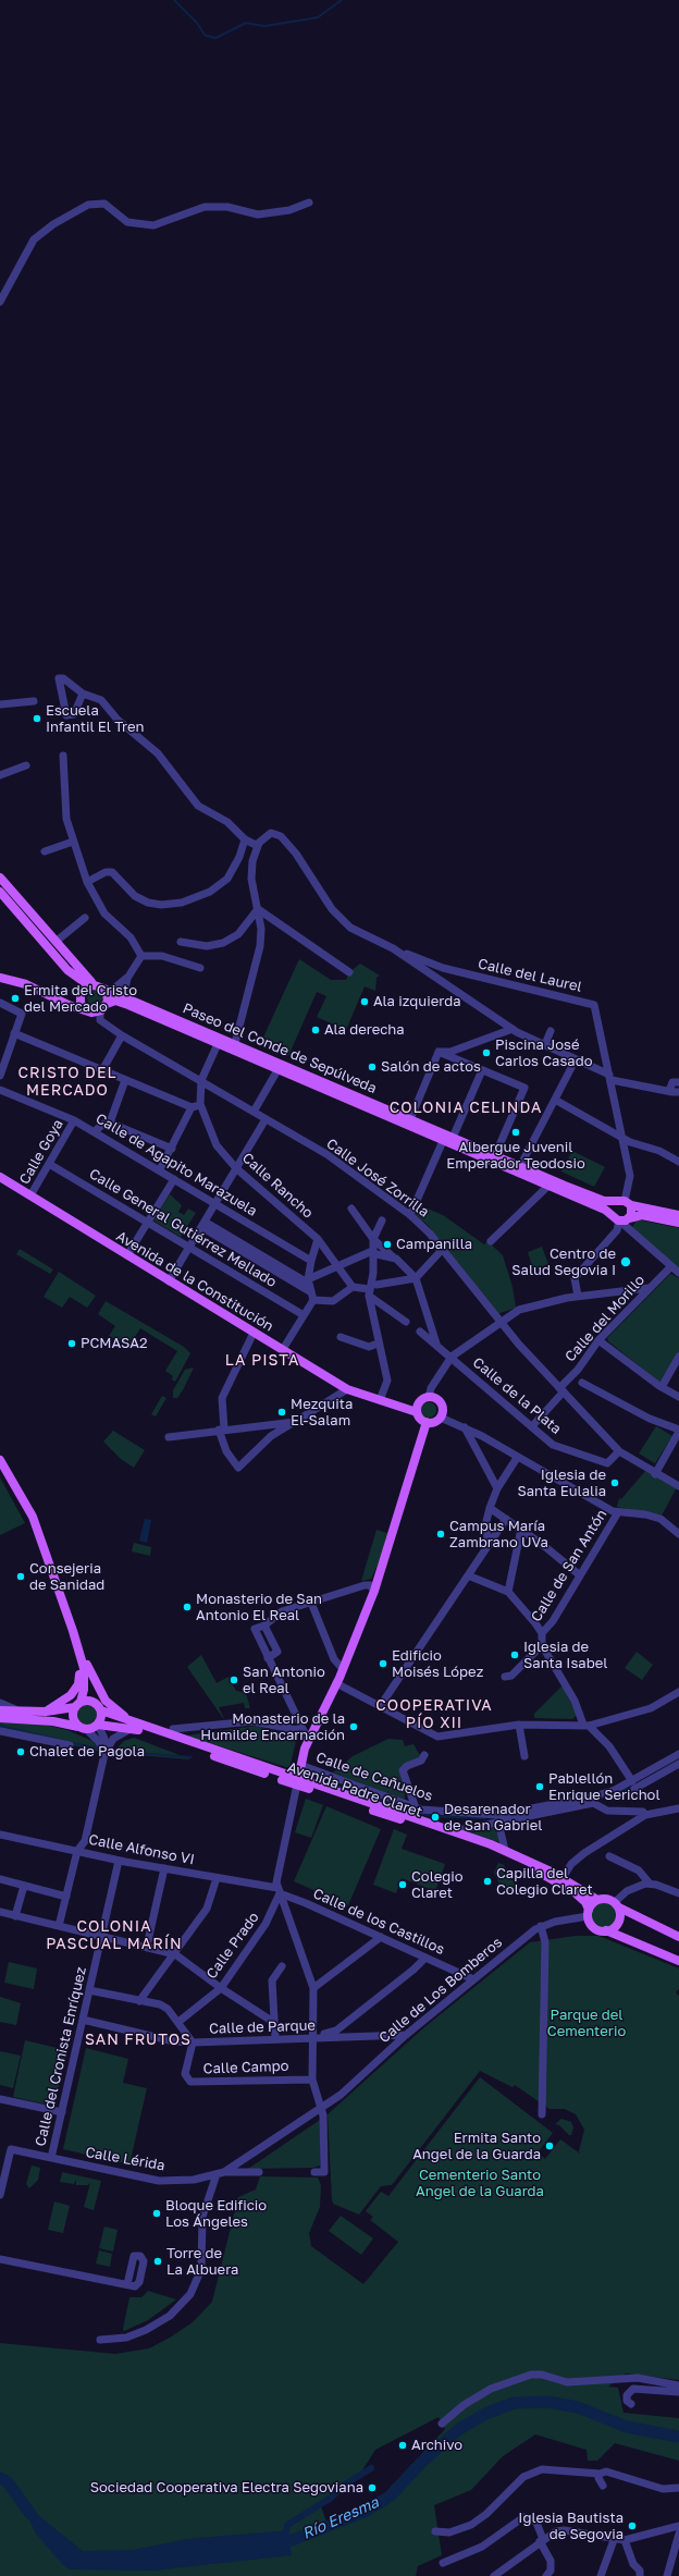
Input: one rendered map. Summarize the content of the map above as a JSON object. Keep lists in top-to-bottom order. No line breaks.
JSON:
{"streets":{"main road":["Paseo del Conde de Sepúlveda","Avenida de la Constitución","Avenida Padre Claret"],"street":["Calle del Laurel","Calle Goya","Calle de Agapito Marazuela","Calle José Zorrilla","Calle Rancho","Calle General Gutiérrez Mellado","Calle del Morillo","Calle de la Plata","Calle de San Antón","Calle de Cañuelos","Calle Alfonso VI","Calle de los Castillos","Calle Prado","Calle de Los Bomberos","Calle de Parque","Calle del Cronista Enríquez","Calle Campo","Calle Lérida"]},"crossings":[["Paseo del Conde de Sepúlveda","Calle José Zorrilla"],["Calle Goya","Calle de Agapito Marazuela"],["Calle Goya","Calle General Gutiérrez Mellado"],["Calle Goya","Avenida de la Constitución"],["Calle José Zorrilla","Calle del Morillo"],["Calle José Zorrilla","Calle de la Plata"],["Calle del Morillo","Calle de la Plata"],["Avenida Padre Claret","Calle Prado"],["Avenida Padre Claret","Calle de Los Bomberos"],["Calle Alfonso VI","Calle de los Castillos"],["Calle Alfonso VI","Calle Prado"],["Calle Alfonso VI","Calle del Cronista Enríquez"],["Calle de los Castillos","Calle Prado"],["Calle de los Castillos","Calle de Los Bomberos"],["Calle de Los Bomberos","Calle de Parque"],["Calle de Los Bomberos","Calle Lérida"],["Calle de Parque","Calle del Cronista Enríquez"],["Calle de Parque","Calle Campo"],["Calle del Cronista Enríquez","Calle Lérida"]],"districts":["CRISTO DEL MERCADO","COLONIA CELINDA","LA PISTA","COOPERATIVA PÍO XII","COLONIA PASCUAL MARÍN","SAN FRUTOS"],"water":["Río Eresma"],"parks":["Parque del Cementerio","Cementerio Santo Angel de la Guarda"],"places":["Escuela Infantil El Tren","Ermita del Cristo del Mercado","Ala izquierda","Ala derecha","Piscina José Carlos Casado","Salón de actos","Albergue Juvenil Emperador Teodosio","Campanilla","Centro de Salud Segovia I","PCMASA2","Mezquita El-Salam","Iglesia de Santa Eulalia","Campus María Zambrano UVa","Consejeria de Sanidad","Monasterio de San Antonio El Real","Iglesia de Santa Isabel","Edificio Moisés López","San Antonio el Real","Monasterio de la Humilde Encarnación","Chalet de Pagola","Pablellón Enrique Serichol","Desarenador de San Gabriel","Capilla del Colegio Claret","Colegio Claret","Ermita Santo Angel de la Guarda","Bloque Edificio Los Ángeles","Torre de La Albuera","Archivo","Sociedad Cooperativa Electra Segoviana","Iglesia Bautista de Segovia"]}
